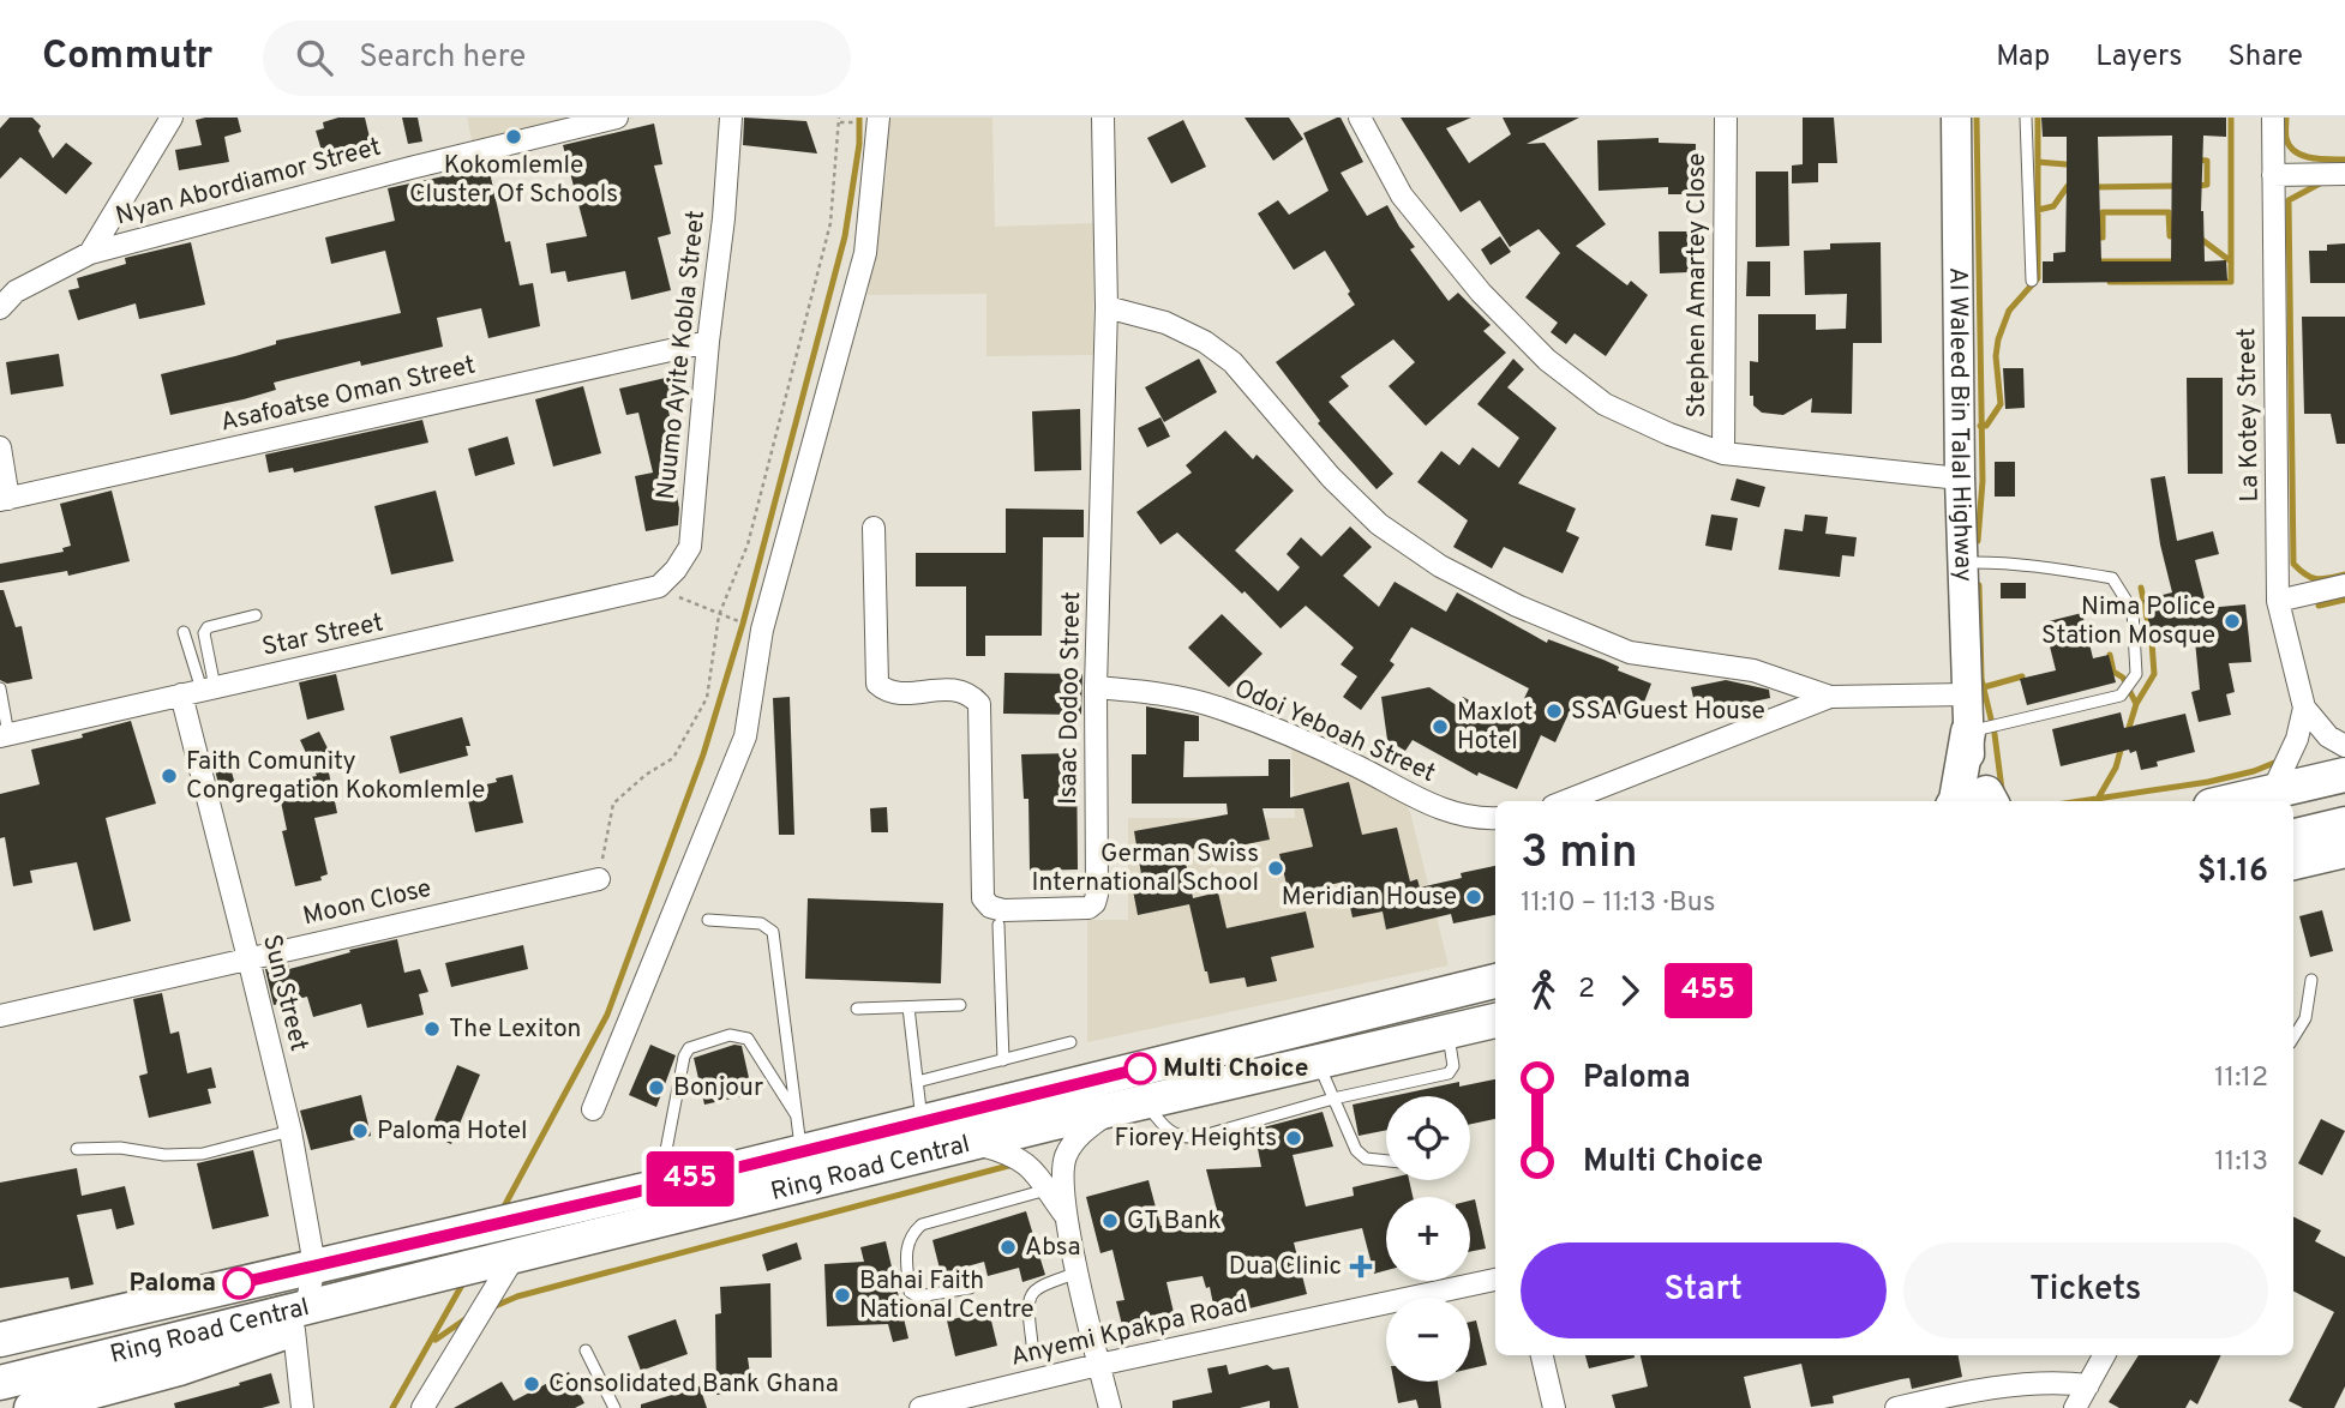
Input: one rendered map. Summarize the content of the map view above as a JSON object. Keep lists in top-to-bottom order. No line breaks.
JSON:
{"streets":{"main road":["Ring Road Central"],"street":["Nyan Abordiamor Street","Stephen Amartey Close","Nuumo Ayite Kobla Street","Asafoatse Oman Street","La Kotey Street","Al Waleed Bin Talal Highway","Star Street","Isaac Dodoo Street","Odoi Yeboah Street","Moon Close","Sun Street","Anyemi Kpakpa Road"]},"crossings":[["Nuumo Ayite Kobla Street","Asafoatse Oman Street"],["Nuumo Ayite Kobla Street","Star Street"],["Star Street","Sun Street"],["Isaac Dodoo Street","Odoi Yeboah Street"],["Moon Close","Sun Street"],["Sun Street","Ring Road Central"]],"places":{"other":["Kokomlemle Cluster Of Schools","Nima Police Station Mosque","SSA Guest House","Maxlot Hotel","Faith Comunity Congregation Kokomlemle","German Swiss International School","Meridian House","The Lexiton","Multi Choice","Bonjour","Paloma Hotel","Fiorey Heights","GT Bank","Absa","Paloma","Bahai Faith National Centre","Consolidated Bank Ghana"],"health":["Dua Clinic"]},"lines":["bus line 455"],"page":{"header":"Commutr","search":"Search here","nav":["Map","Layers","Share"],"on_map":"455","heading":["3 min","11:10 – 11:13 · Bus","$1.16"],"legs":["2","455"],"list":[{"name":"Paloma","value":"11:12"},{"name":"Multi Choice","value":"11:13"}],"map_buttons":["+","−"],"buttons":["Start","Tickets"]}}
